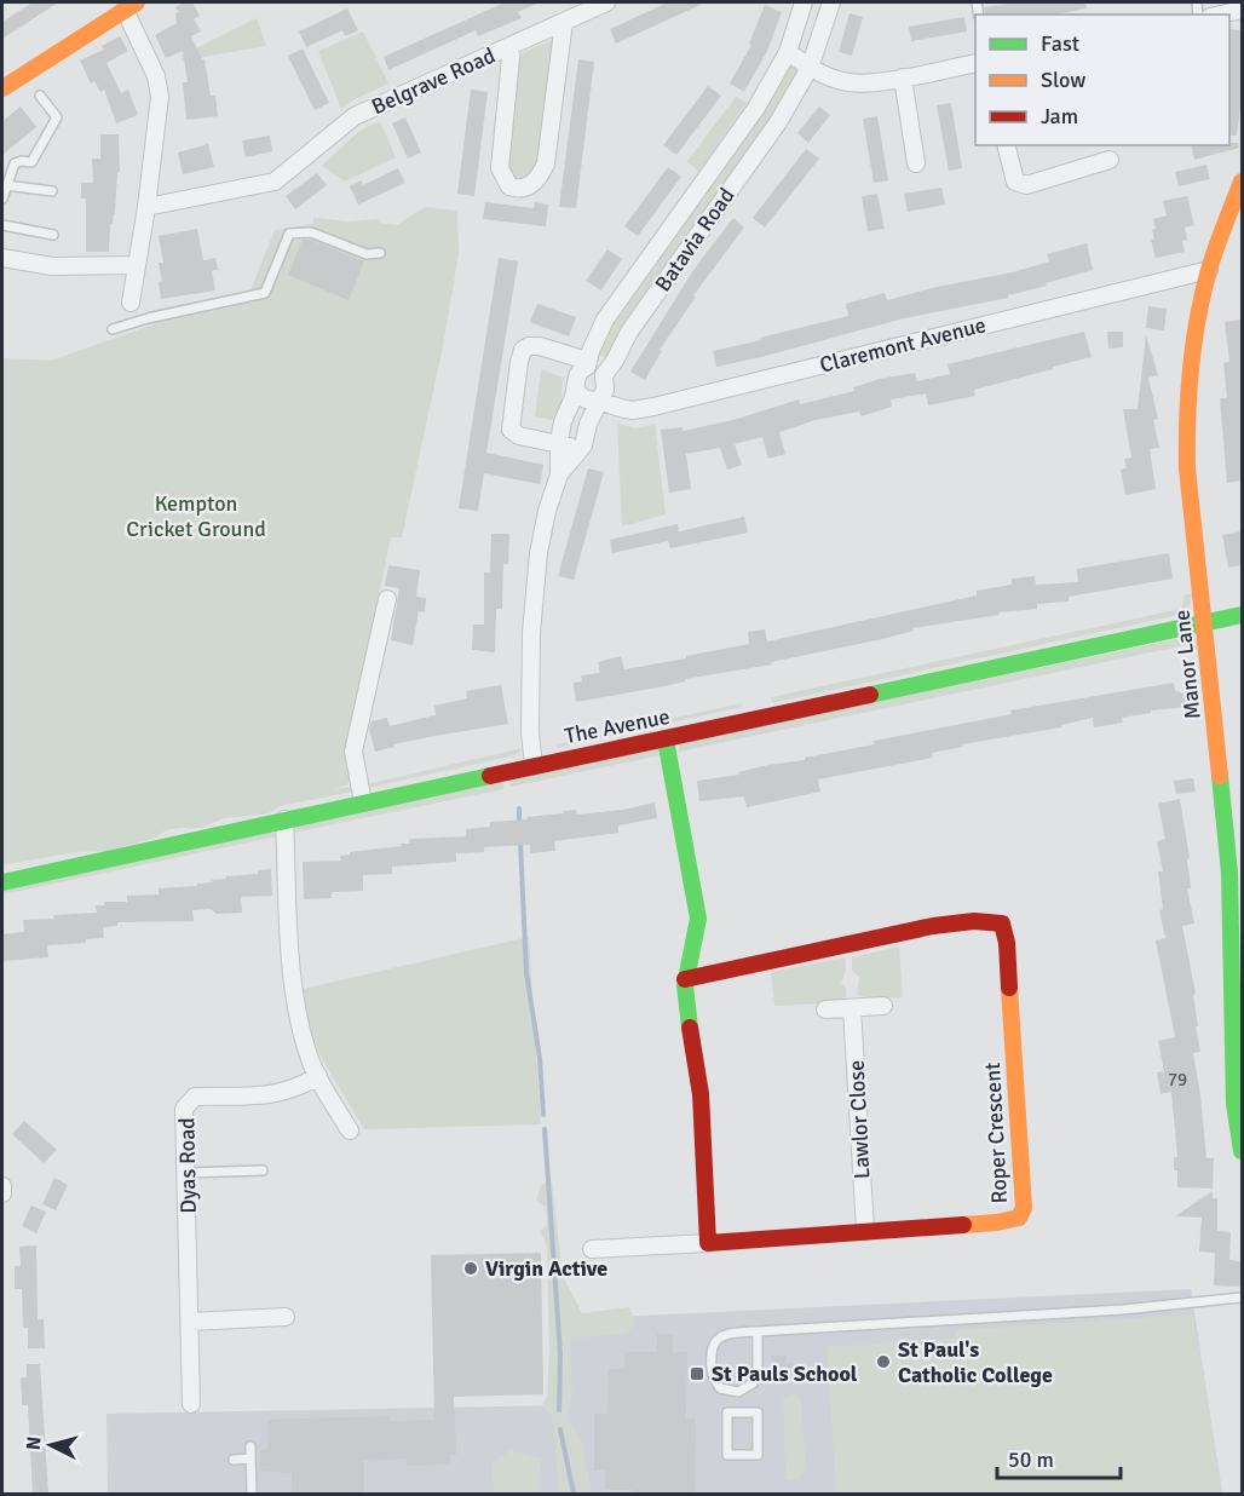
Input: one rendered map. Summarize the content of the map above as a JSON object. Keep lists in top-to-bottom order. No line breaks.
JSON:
{"streets":{"main road":["Manor Lane","The Avenue","Roper Crescent"],"street":["Belgrave Road","Batavia Road","Claremont Avenue","Lawlor Close","Dyas Road"]},"crossings":[["Batavia Road","Claremont Avenue"],["Batavia Road","The Avenue"],["Claremont Avenue","Manor Lane"],["Manor Lane","The Avenue"],["Lawlor Close","Roper Crescent"]],"parks":["Kempton Cricket Ground"],"places":{"other":["Virgin Active","St Paul's Catholic College"],"transit":["St Pauls School"]},"house_numbers":["79"],"legend":["Fast","Slow","Jam"],"scale_bar":"50 m","north":"left"}
